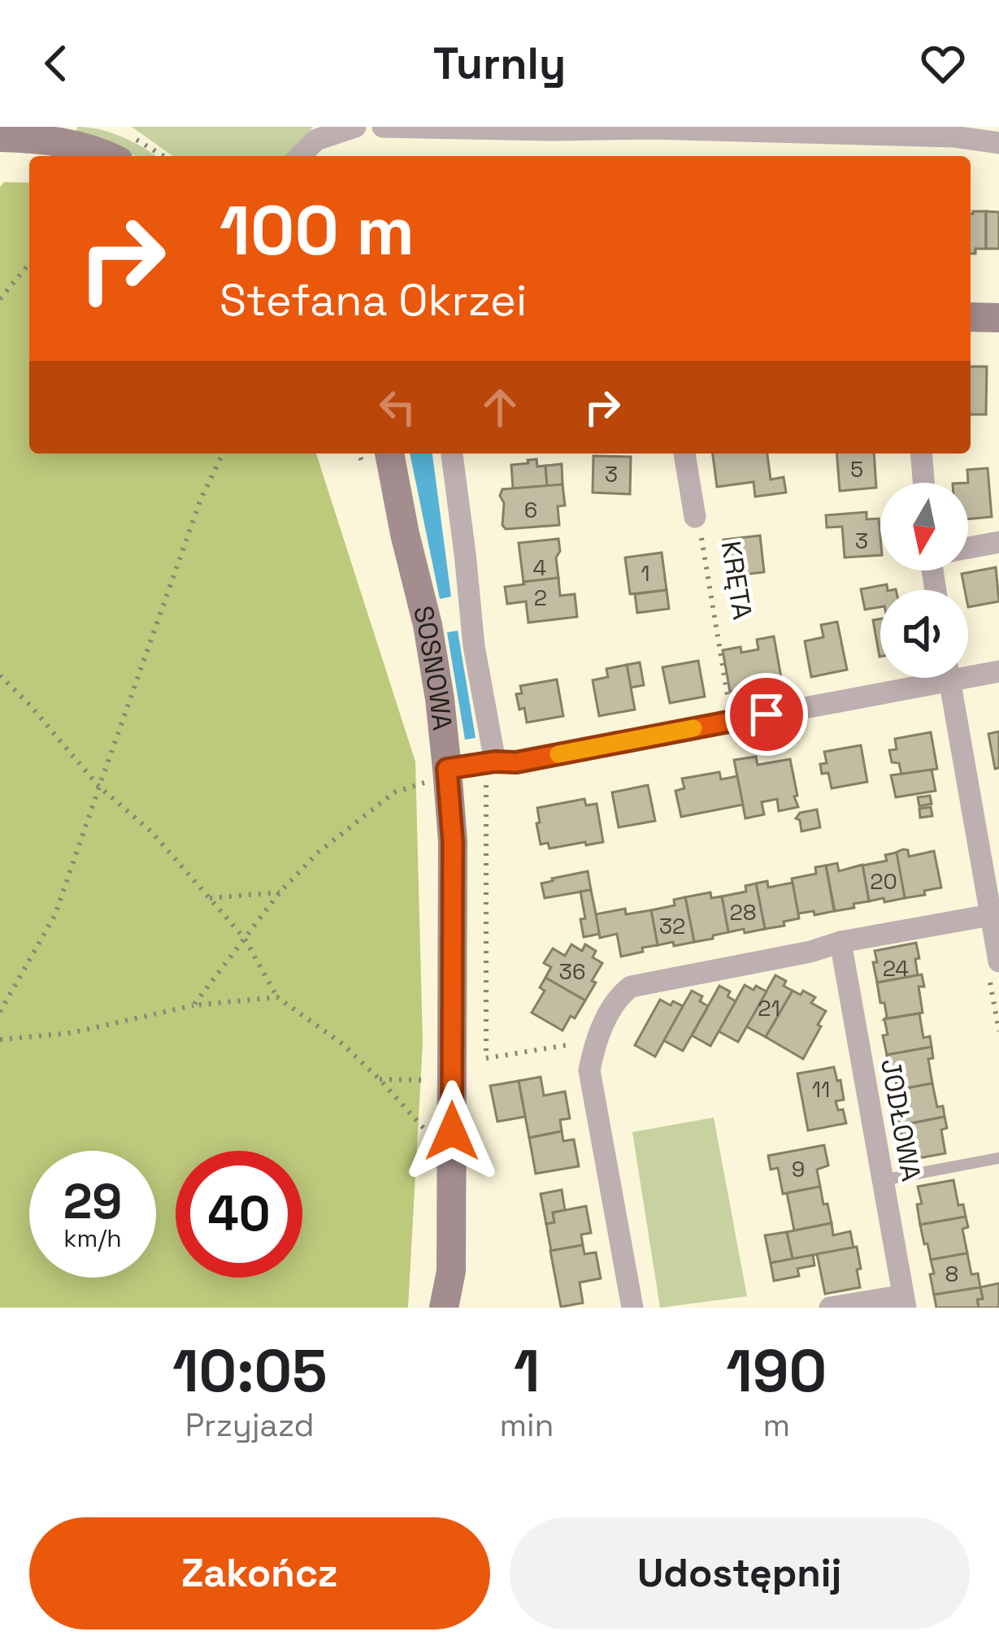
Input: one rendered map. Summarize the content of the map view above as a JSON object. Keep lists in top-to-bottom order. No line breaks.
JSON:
{"streets":{"street":["KRĘTA","SOSNOWA","JODŁOWA"]},"house_numbers":["5","3","6","3","4","1","2","20","28","32","24","36","21","11","9","8"],"north":"bottom","page":{"header":"Turnly","turn":["100 m","Stefana Okrzei"],"speed":"29 km/h","limit":"40","eta":["10:05","Przyjazd","1","min","190","m"],"buttons":["Zakończ","Udostępnij"]}}
